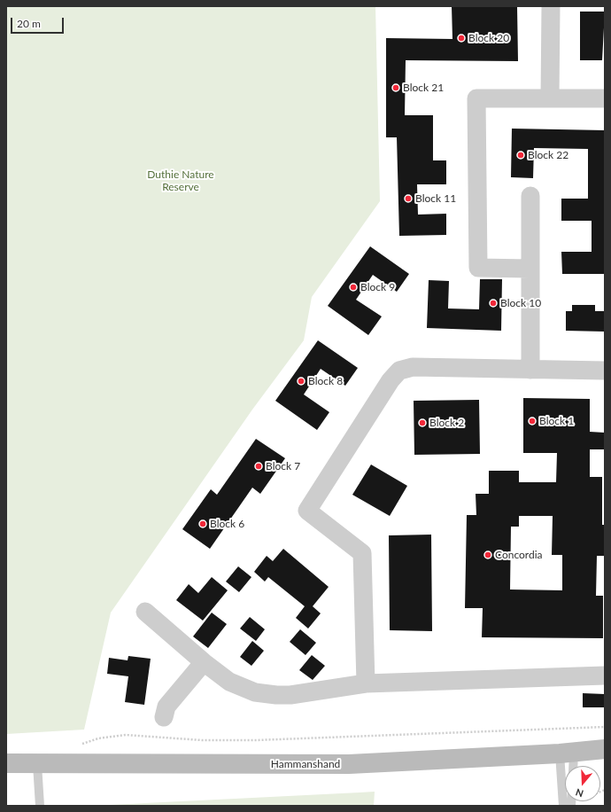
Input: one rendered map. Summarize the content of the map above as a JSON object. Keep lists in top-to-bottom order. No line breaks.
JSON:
{"streets":{"street":["Hammanshand"]},"parks":["Duthie Nature Reserve"],"places":["Block 20","Block 21","Block 22","Block 11","Block 9","Block 10","Block 8","Block 1","Block 2","Block 7","Block 6","Concordia"],"scale_bar":"20 m","north":"bottom"}
